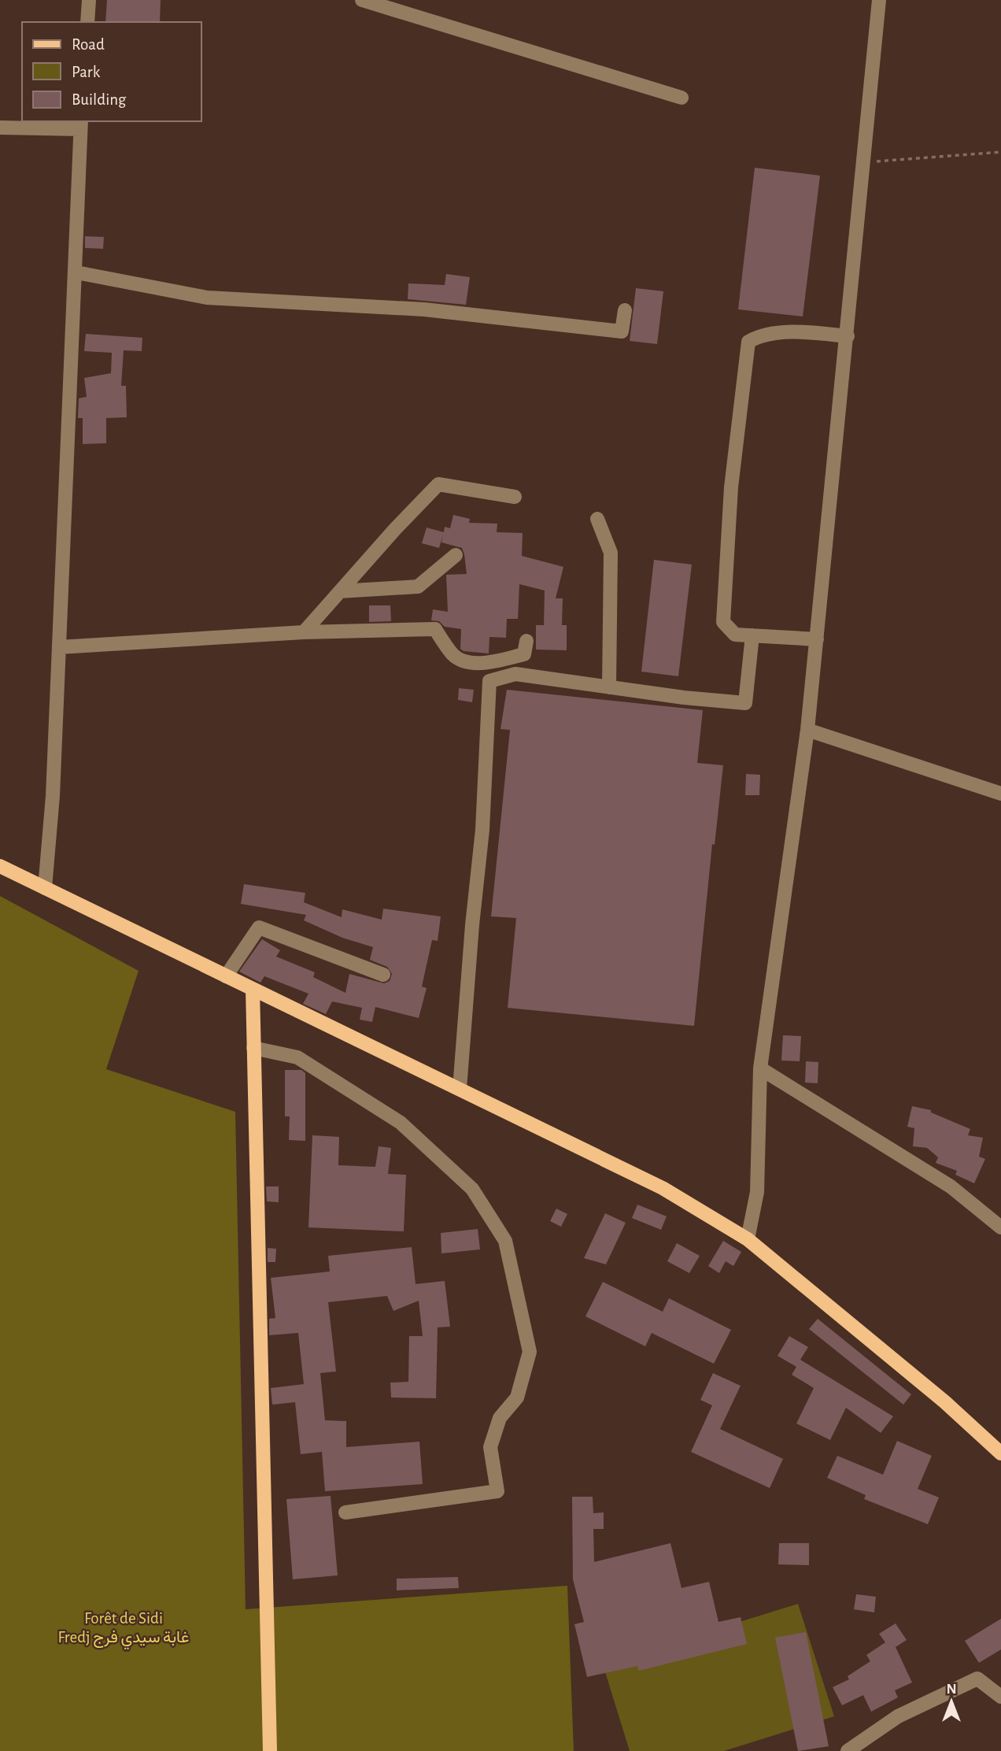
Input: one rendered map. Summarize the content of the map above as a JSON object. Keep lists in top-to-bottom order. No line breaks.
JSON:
{"parks":["Forêt de Sidi Fredj غابة سيدي فرج"],"legend":["Road","Park","Building"],"north":"top"}
